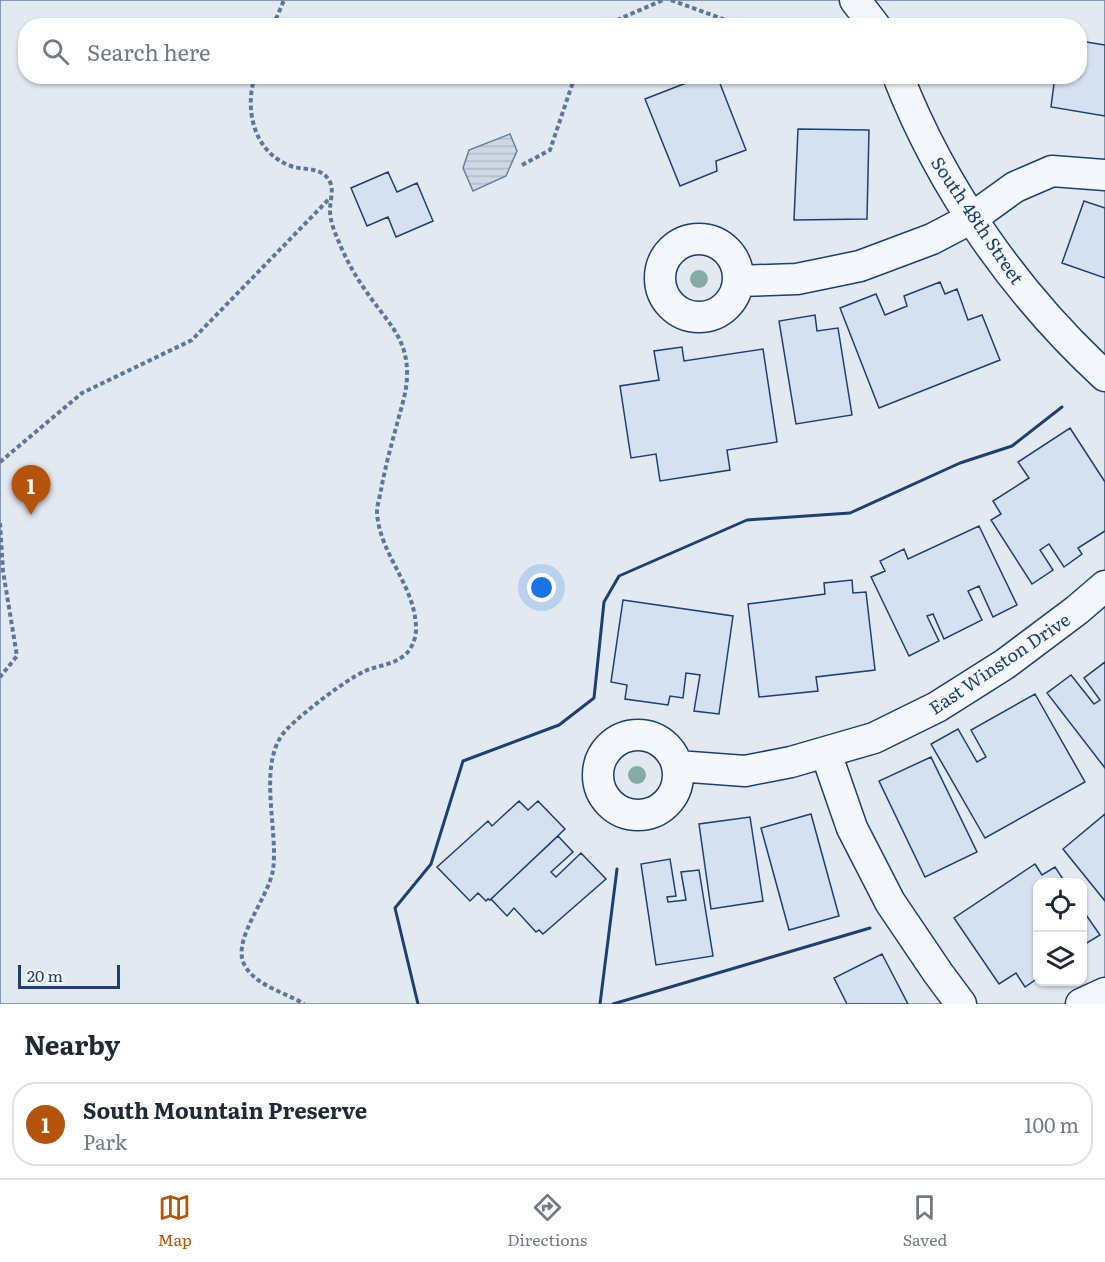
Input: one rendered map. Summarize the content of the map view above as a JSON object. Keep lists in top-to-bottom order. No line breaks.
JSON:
{"streets":{"street":["South 48th Street","East Winston Drive"]},"scale_bar":"20 m","page":{"search":"Search here","pins":"1","scale":"20 m","heading":"Nearby","list":[{"mark":"1","name":"South Mountain Preserve","note":"Park","value":"100 m"}],"nav":["Map","Directions","Saved"]}}
